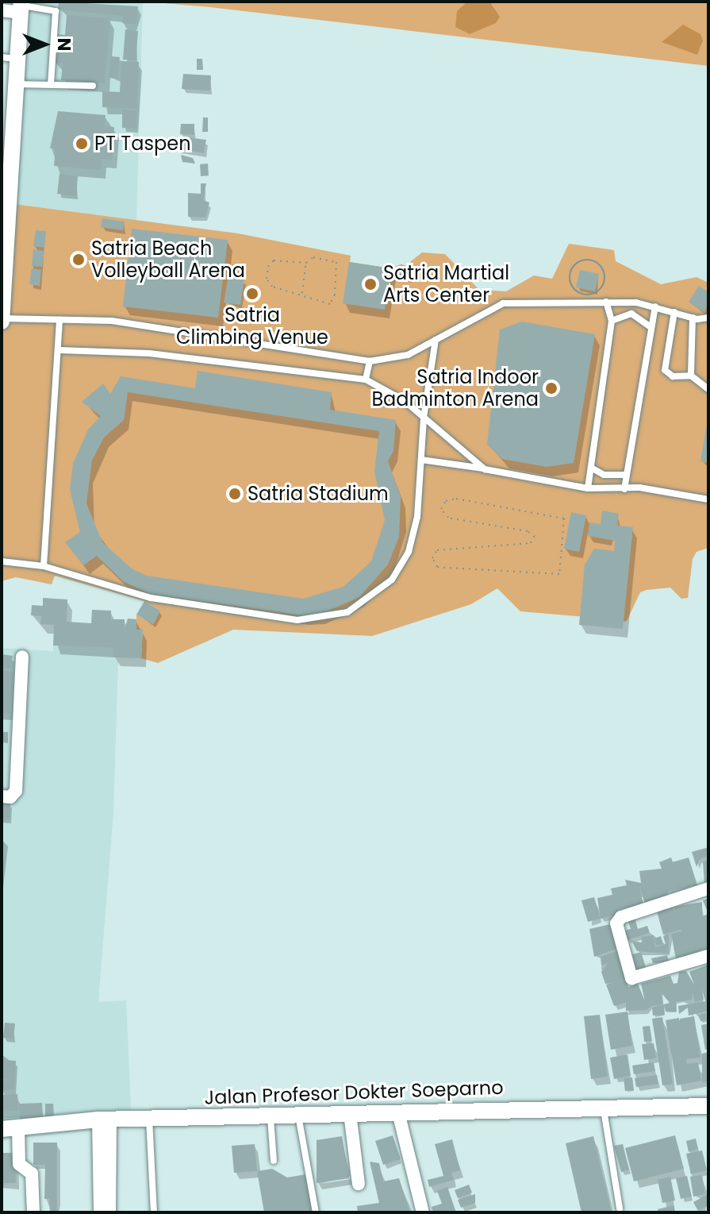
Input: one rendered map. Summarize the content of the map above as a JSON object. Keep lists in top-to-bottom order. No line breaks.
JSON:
{"streets":{"street":["Jalan Profesor Dokter Soeparno"]},"places":["PT Taspen","Satria Beach Volleyball Arena","Satria Martial Arts Center","Satria Climbing Venue","Satria Indoor Badminton Arena","Satria Stadium"],"north":"right"}
